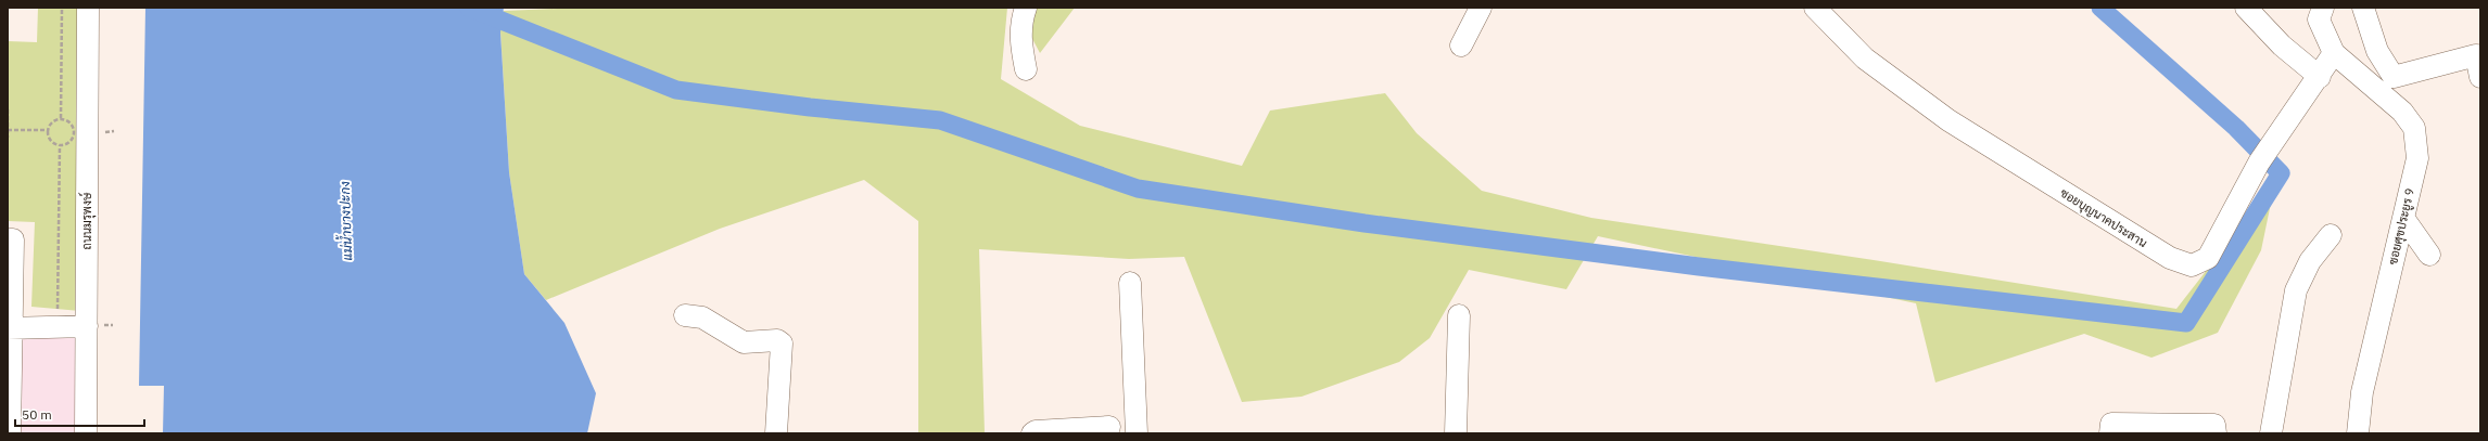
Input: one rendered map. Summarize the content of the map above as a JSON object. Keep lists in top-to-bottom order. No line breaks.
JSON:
{"streets":{"street":["ซอยบุญนาคประสาน","ถนนมรุพงษ์","ซอยศุขประยูร 9"]},"crossings":[["ซอยบุญนาคประสาน","ซอยศุขประยูร 9"]],"water":["แม่น้ำบางปะกง"],"scale_bar":"50 m"}
